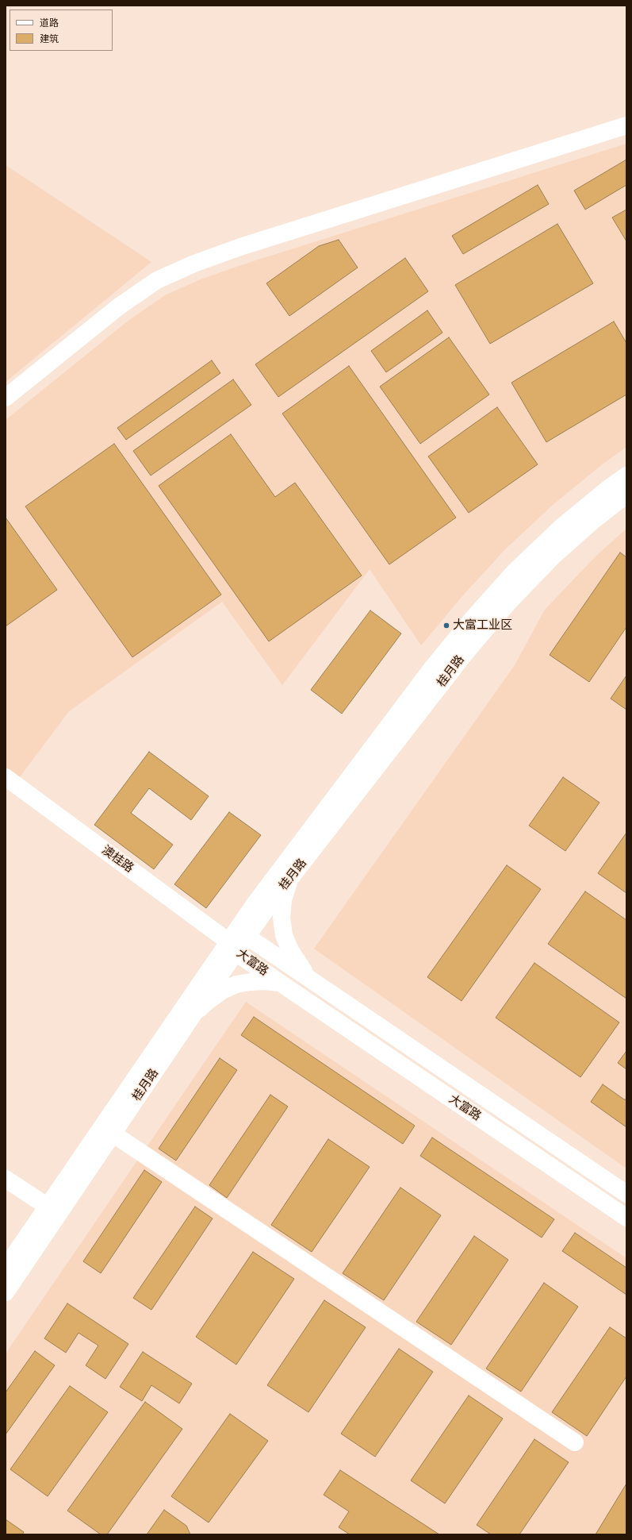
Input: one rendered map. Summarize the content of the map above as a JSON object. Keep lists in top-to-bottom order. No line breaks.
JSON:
{"streets":{"street":["桂月路","澳桂路","大富路"]},"crossings":[["桂月路","澳桂路"],["桂月路","大富路"],["澳桂路","大富路"]],"places":["大富工业区"],"legend":["道路","建筑"]}
